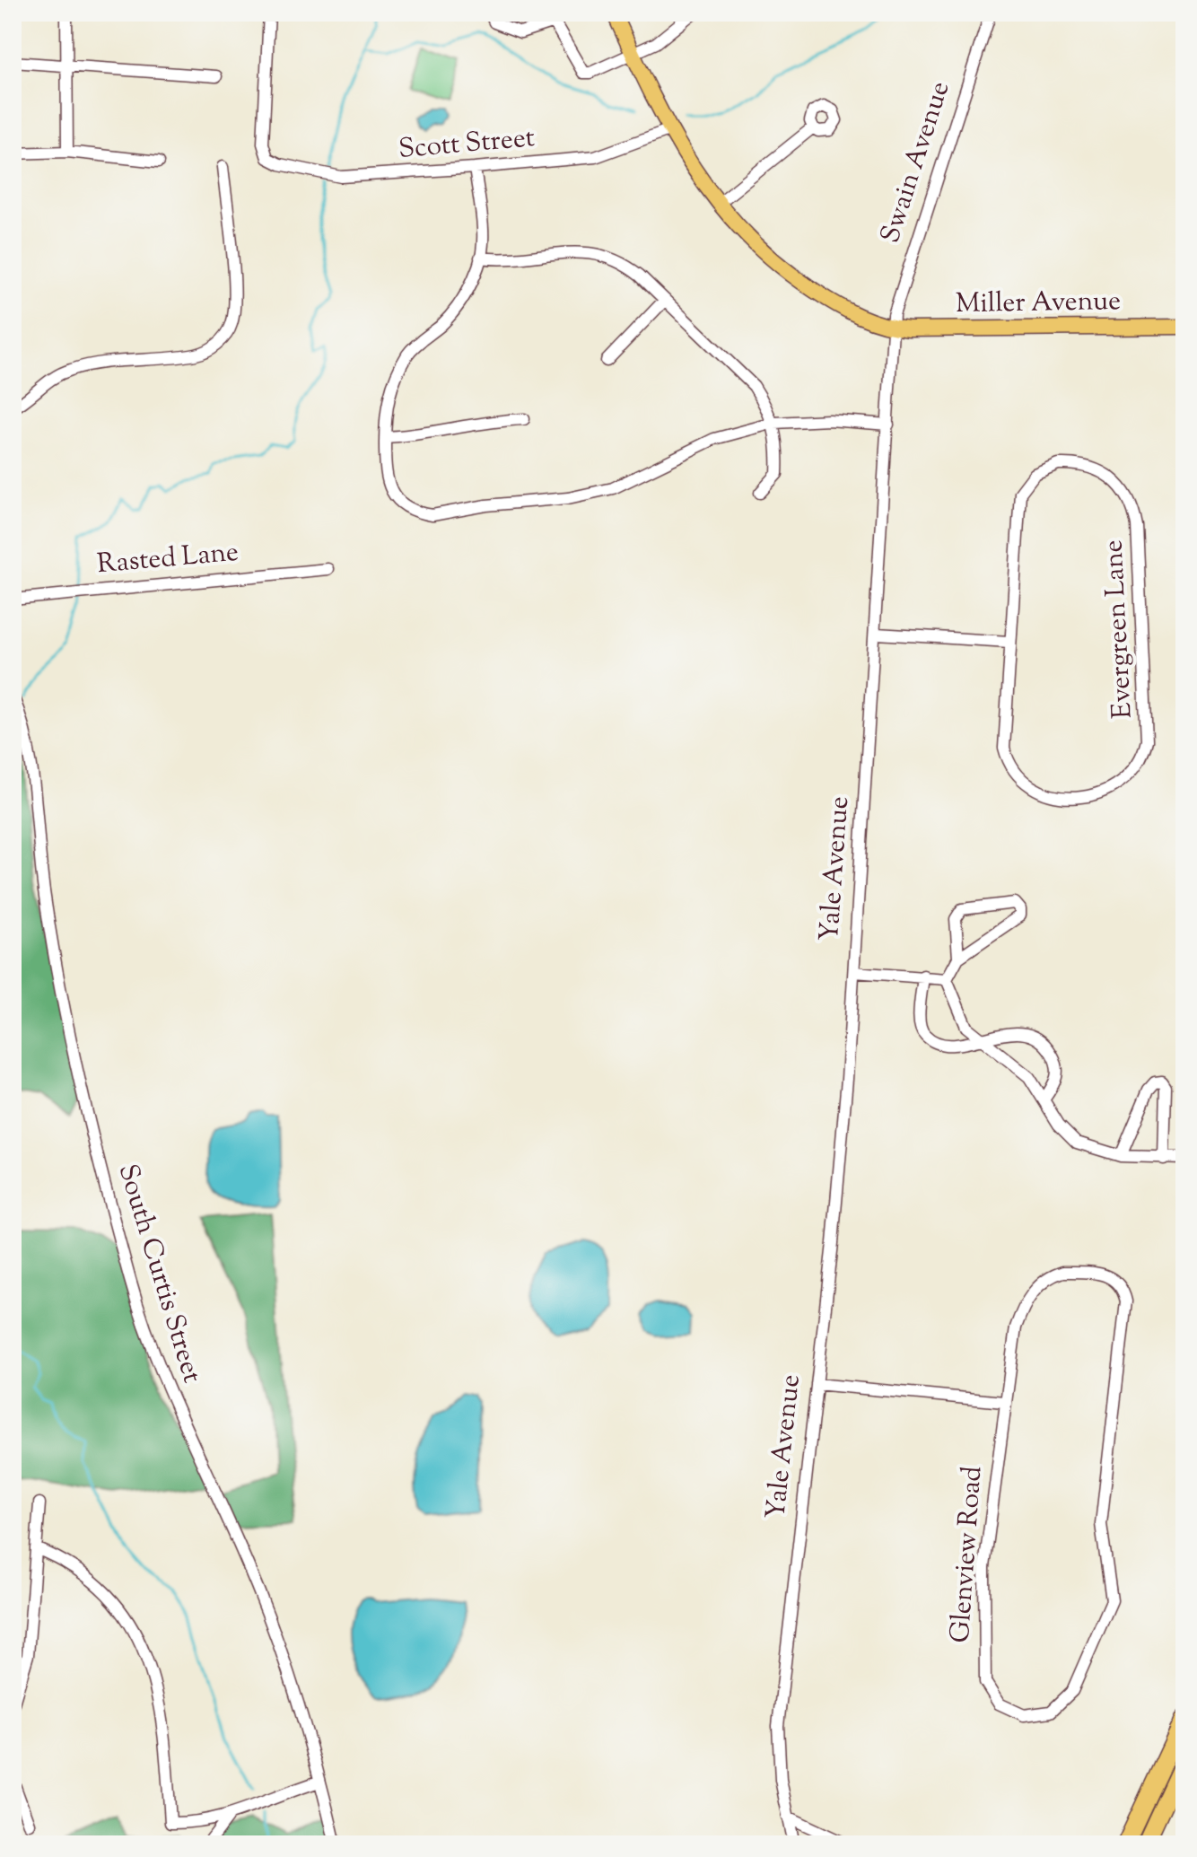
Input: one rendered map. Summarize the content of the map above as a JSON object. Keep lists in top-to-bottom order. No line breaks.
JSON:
{"streets":{"main road":["Miller Avenue"],"street":["Scott Street","Swain Avenue","Rasted Lane","Evergreen Lane","Yale Avenue","South Curtis Street","Glenview Road"]},"crossings":[["Swain Avenue","Miller Avenue"],["Swain Avenue","Yale Avenue"],["Miller Avenue","Yale Avenue"]]}
